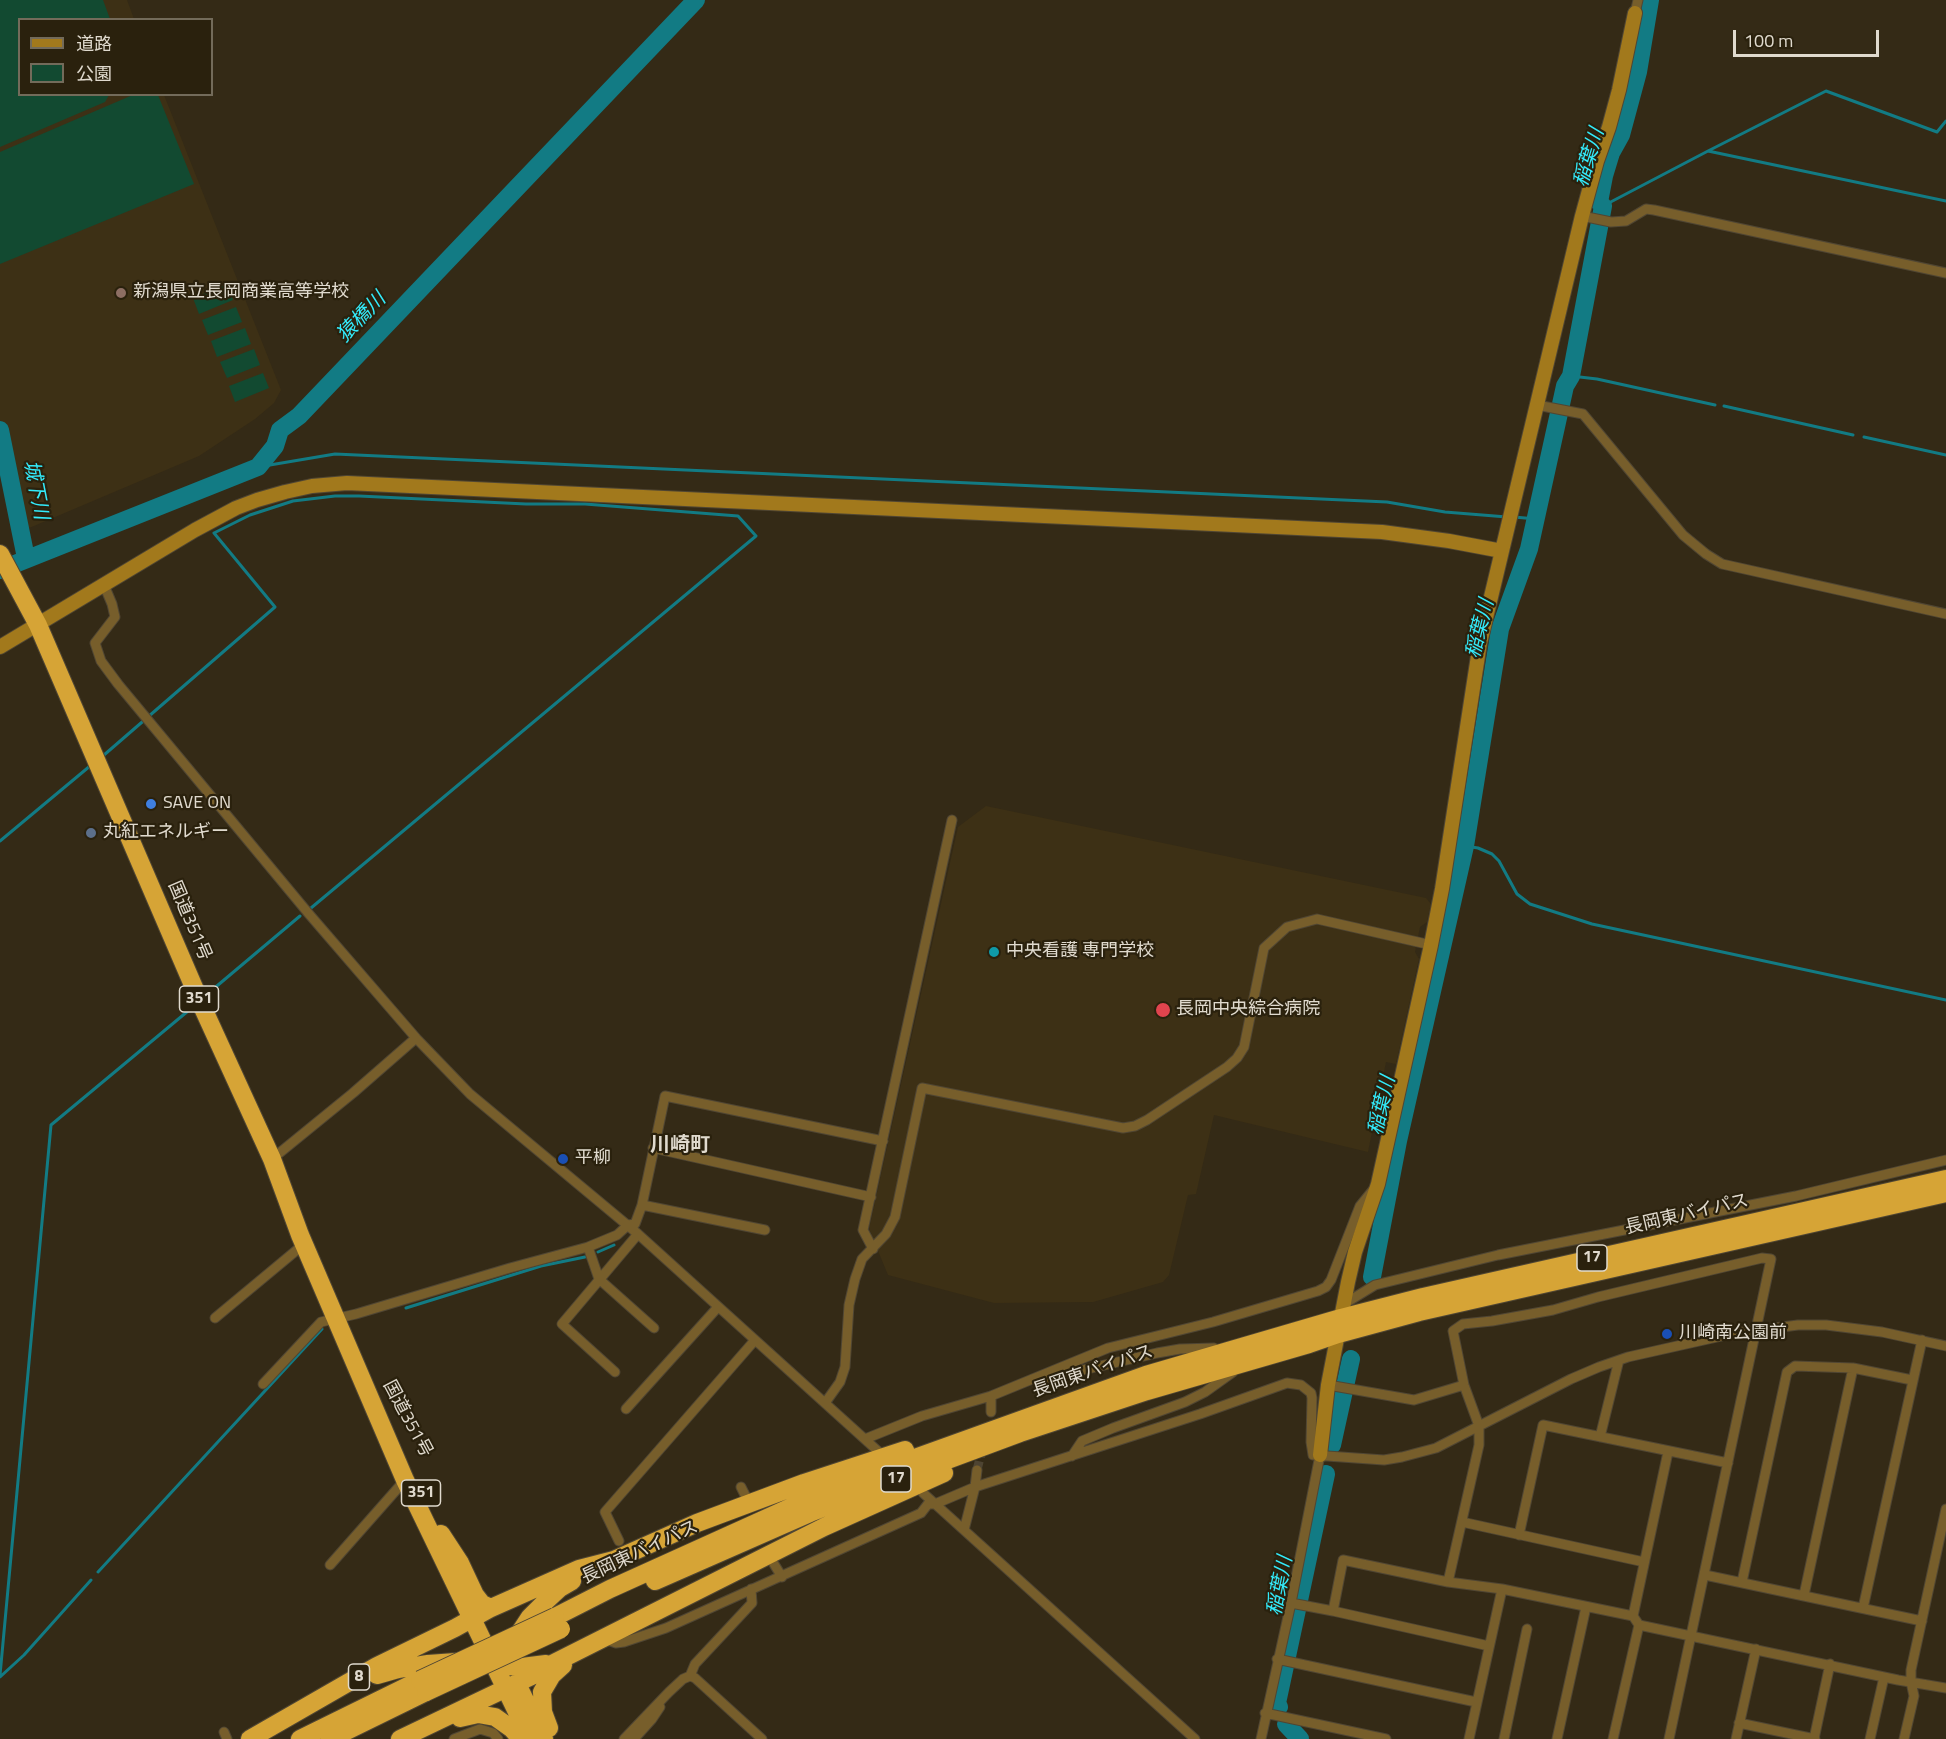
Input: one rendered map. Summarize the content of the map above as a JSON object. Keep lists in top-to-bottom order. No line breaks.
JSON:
{"streets":{"highway":["国道351号","351","長岡東バイパス","17","8"]},"crossings":[["国道351号","17"],["国道351号","8"],["長岡東バイパス","17"],["17","8"]],"districts":["川崎町"],"water":["稲葉川","猿橋川","城下川"],"places":["新潟県立長岡商業高等学校","SAVE ON","丸紅エネルギー","中央看護 専門学校","長岡中央綜合病院","平柳","川崎南公園前"],"legend":["道路","公園"],"scale_bar":"100 m"}
